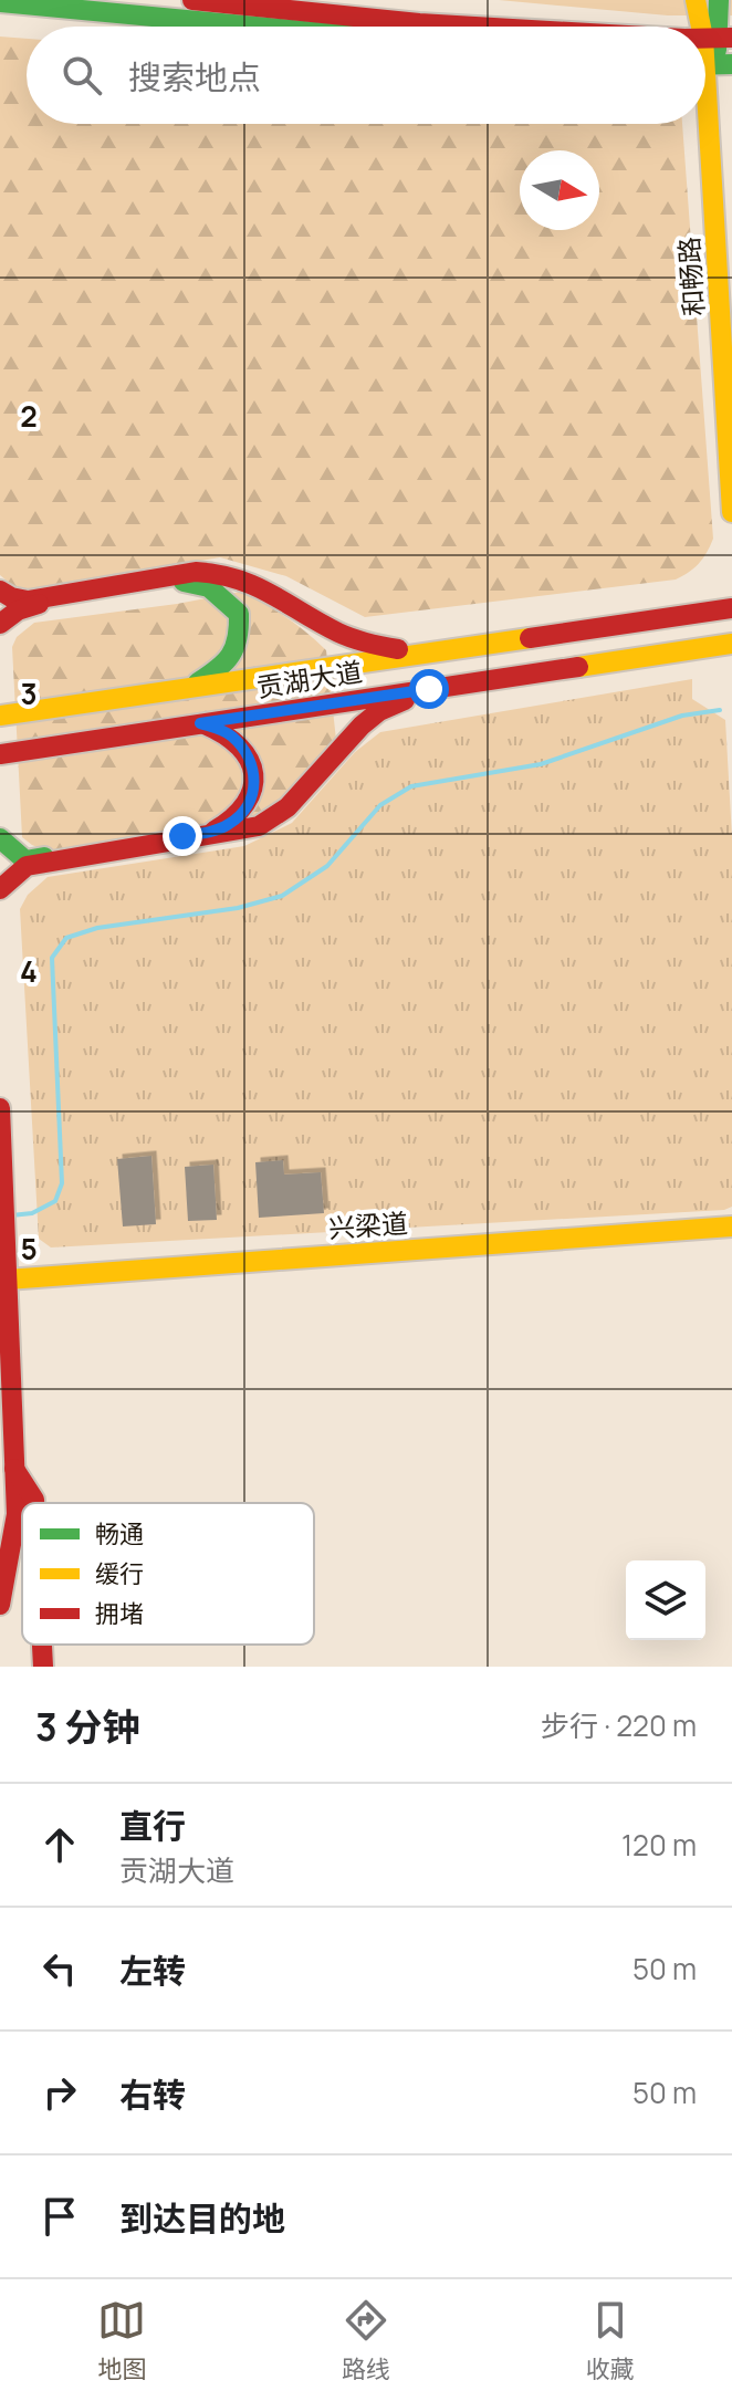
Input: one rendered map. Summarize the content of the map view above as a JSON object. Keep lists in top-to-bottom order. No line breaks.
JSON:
{"streets":{"main road":["和畅路","贡湖大道","兴梁道"]},"legend":["畅通","缓行","拥堵"],"north":"right","page":{"search":"搜索地点","heading":["3 分钟","步行 · 220 m"],"list":[["直行","贡湖大道","120 m"],["左转","50 m"],["右转","50 m"],"到达目的地"],"nav":["地图","路线","收藏"]},"grid":{"rows":["2","3","4","5"]}}
